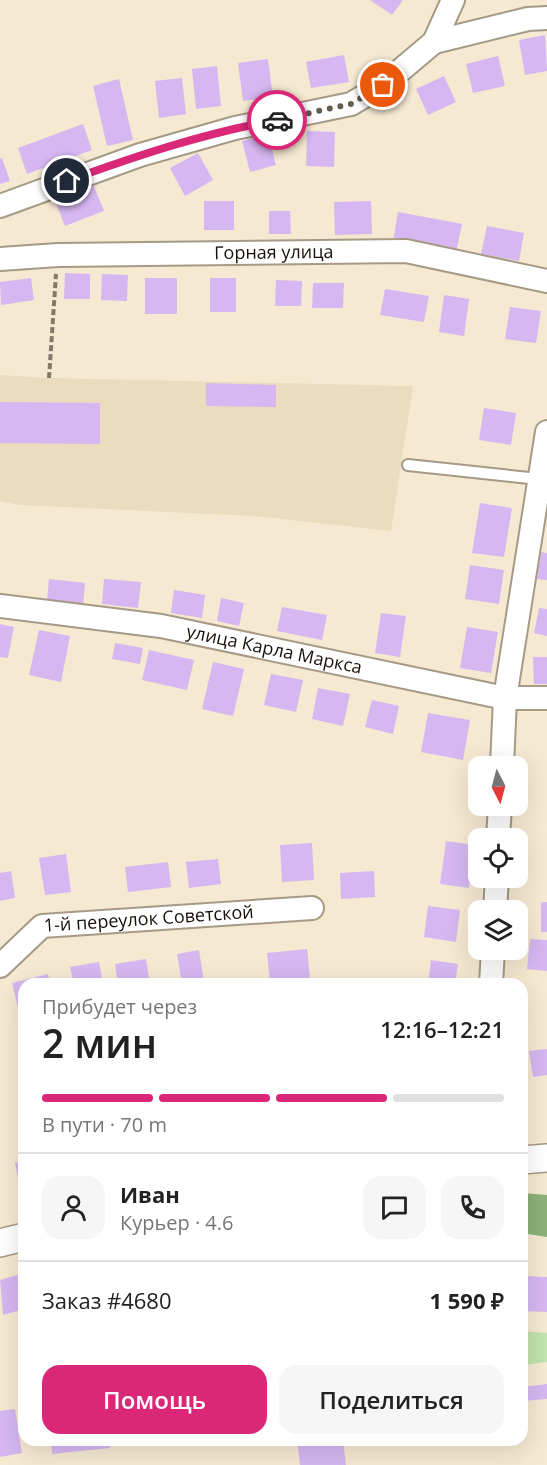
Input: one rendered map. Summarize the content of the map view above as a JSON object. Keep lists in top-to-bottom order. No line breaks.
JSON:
{"streets":{"street":["Горная улица","улица Карла Маркса","1-й переулок Советской"]},"north":"bottom","page":{"heading":["2 мин","Прибудет через","12:16–12:21"],"panel":["Иван","Курьер · 4.6","Заказ #4680","1 590 ₽"],"bar":"В пути · 70 m","buttons":["Помощь","Поделиться"]}}
